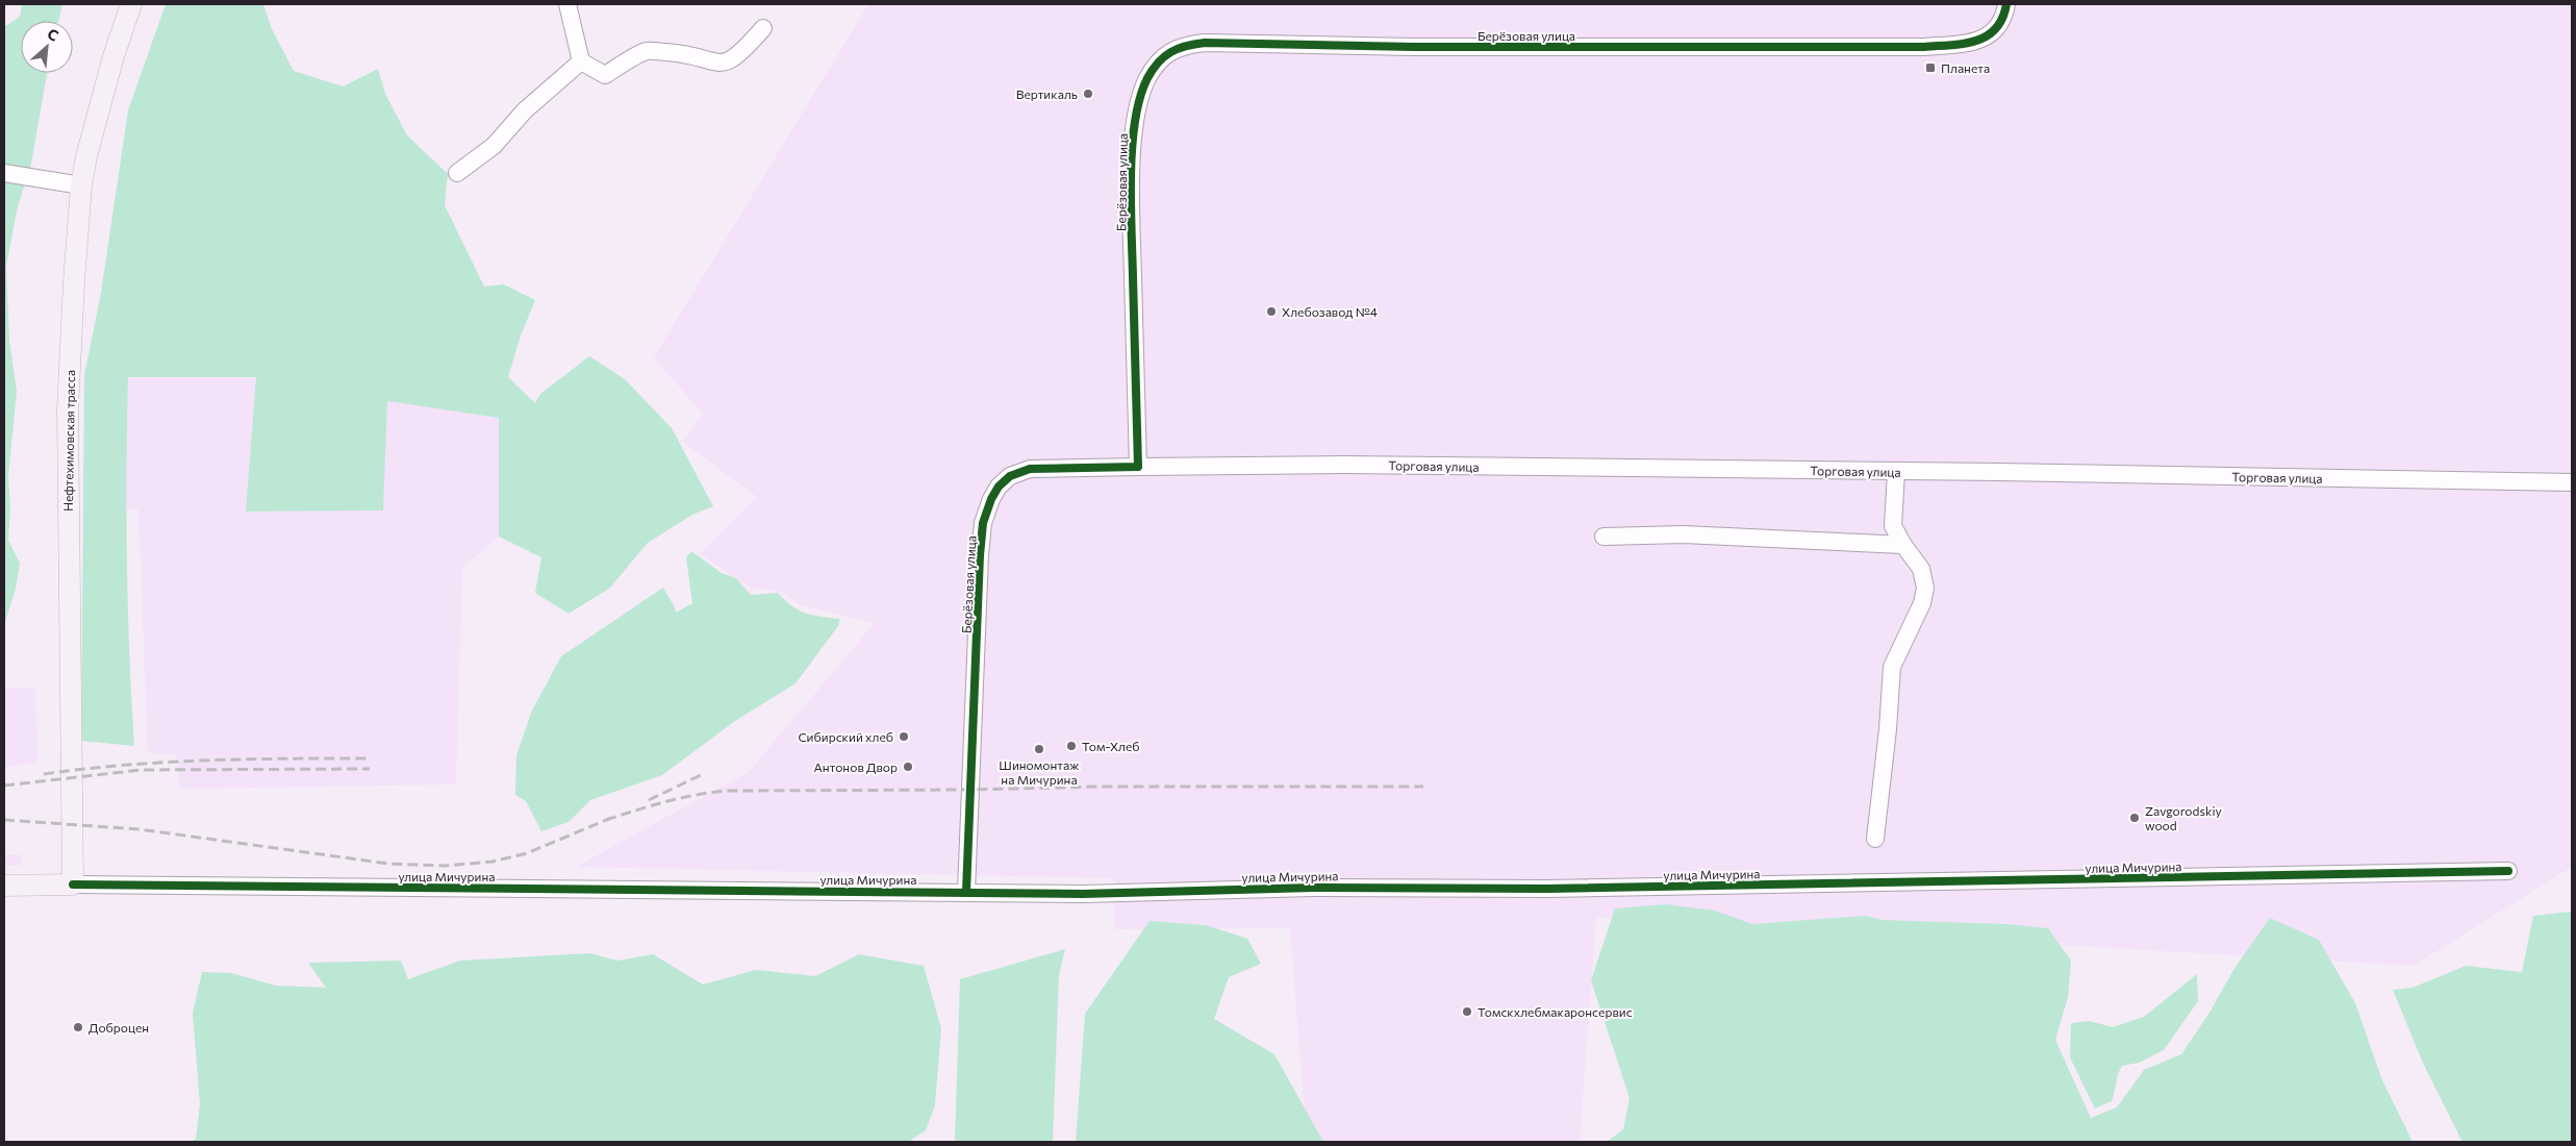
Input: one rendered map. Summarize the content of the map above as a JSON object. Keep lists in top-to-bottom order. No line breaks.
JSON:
{"streets":{"main road":["Нефтехимовская трасса","улица Мичурина"],"street":["Берёзовая улица","Торговая улица"]},"crossings":[["Берёзовая улица","Торговая улица"],["Берёзовая улица","улица Мичурина"],["Нефтехимовская трасса","улица Мичурина"]],"places":{"transit":["Планета"],"other":["Вертикаль","Хлебозавод №4","Сибирский хлеб","Том-Хлеб","Шиномонтаж на Мичурина","Антонов Двор","Zavgorodskiy wood","Томскхлебмакаронсервис","Доброцен"]},"north":"top right"}
